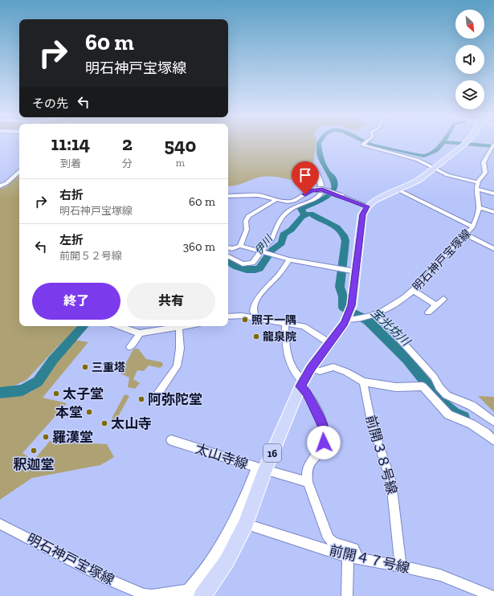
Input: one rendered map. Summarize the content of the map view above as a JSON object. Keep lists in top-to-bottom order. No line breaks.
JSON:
{"streets":{"main road":["16"],"street":["明石神戸宝塚線","前開３８号線","太山寺線","前開４７号線"]},"crossings":[["明石神戸宝塚線","16"],["16","太山寺線"],["16","前開４７号線"],["前開３８号線","前開４７号線"]],"water":["伊川","宝光坊川"],"places":["照于一隅","龍泉院","三重塔","太子堂","阿弥陀堂","本堂","太山寺","羅漢堂","釈迦堂"],"north":"bottom right","page":{"turn":["60 m","明石神戸宝塚線"],"then":"その先","eta":["11:14","到着","2","分","540","m"],"list":[{"name":"右折","note":"明石神戸宝塚線","value":"60 m"},{"name":"左折","note":"前開５２号線","value":"360 m"}],"buttons":["終了","共有"]}}
